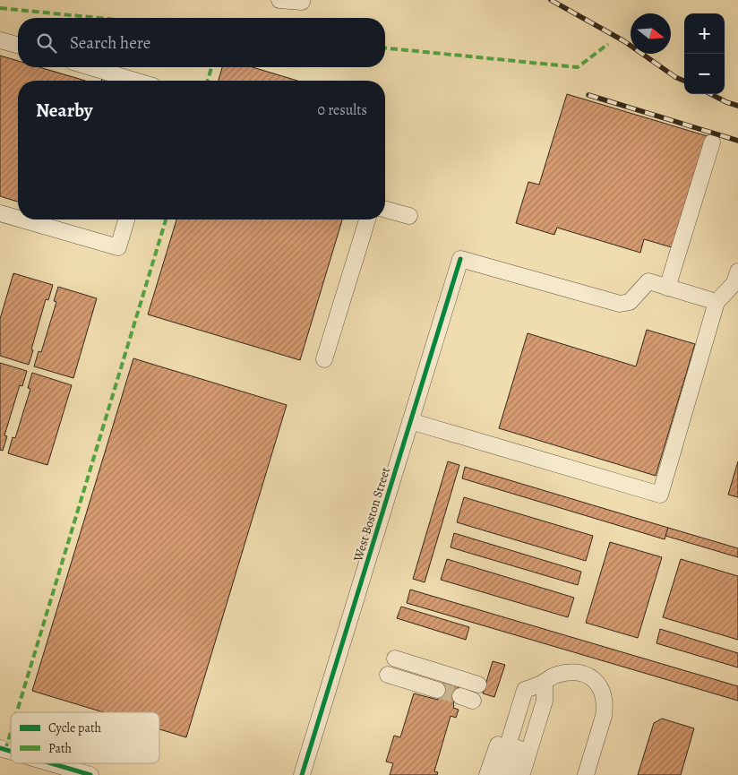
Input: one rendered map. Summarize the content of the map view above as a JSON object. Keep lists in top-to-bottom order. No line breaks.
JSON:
{"streets":{"street":["West Boston Street"]},"legend":["Cycle path","Path"],"north":"right","page":{"map_buttons":["+","−"],"search":"Search here","heading":["Nearby","0 results"]}}
